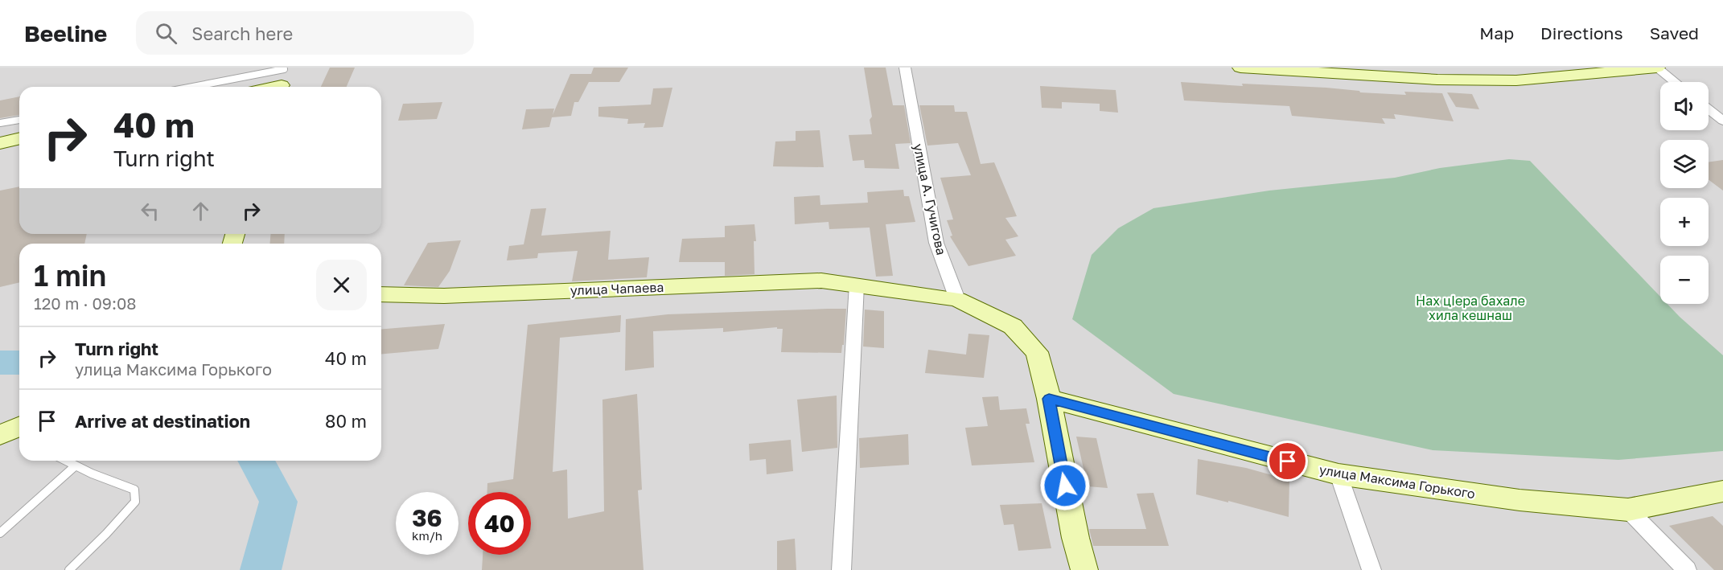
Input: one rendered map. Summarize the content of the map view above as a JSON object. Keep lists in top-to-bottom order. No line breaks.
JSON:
{"streets":{"street":["улица А. Гучигова","улица Чапаева","улица Максима Горького"]},"crossings":[["улица А. Гучигова","улица Чапаева"]],"parks":["Нах цIера бахале хила кешнаш"],"page":{"header":"Beeline","search":"Search here","nav":["Map","Directions","Saved"],"map_buttons":["+","−"],"turn":["40 m","Turn right"],"heading":["1 min","120 m · 09:08"],"list":[{"name":"Turn right","note":"улица Максима Горького","value":"40 m"},{"name":"Arrive at destination","value":"80 m"}],"speed":"36 km/h","limit":"40"}}
